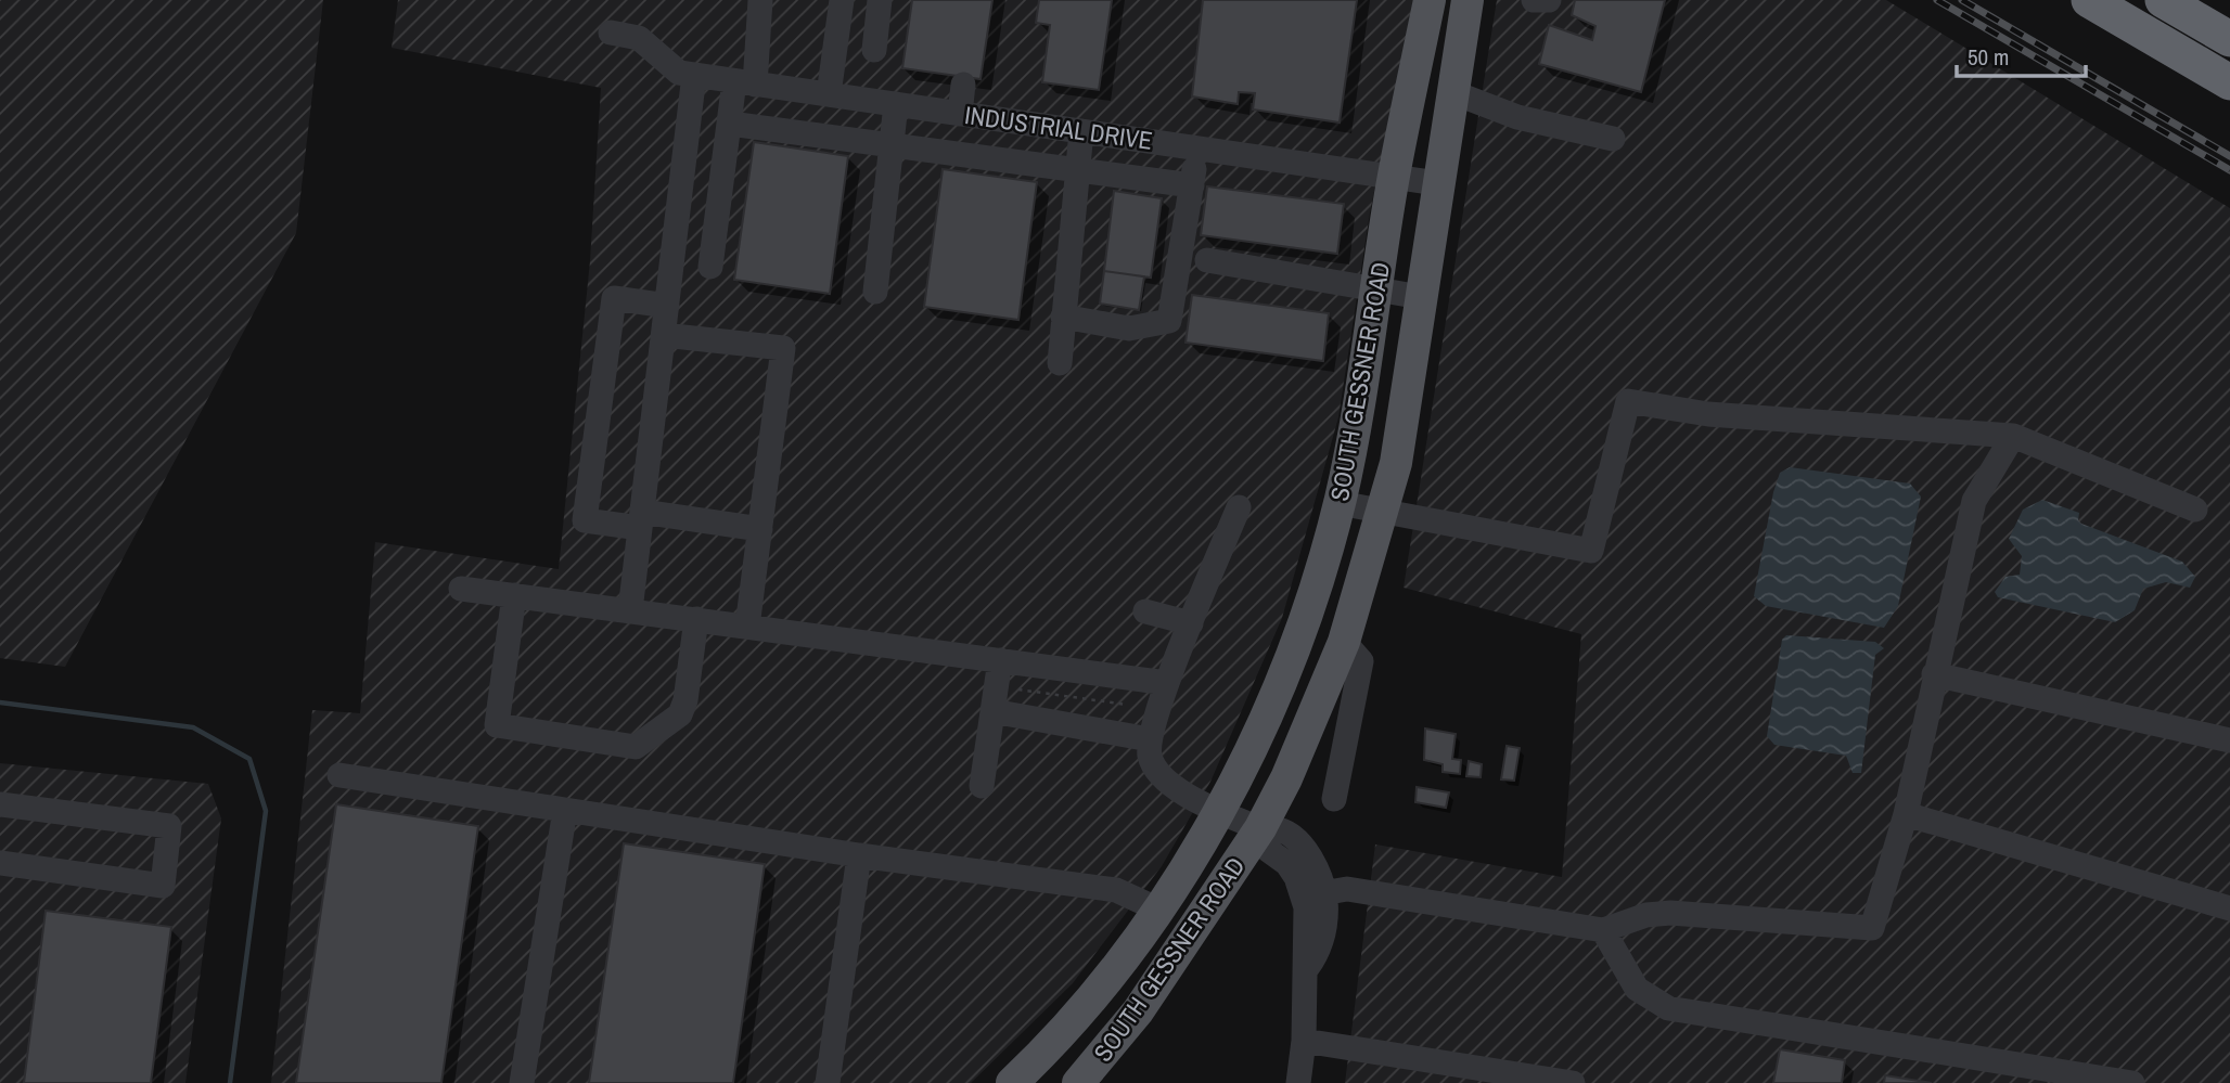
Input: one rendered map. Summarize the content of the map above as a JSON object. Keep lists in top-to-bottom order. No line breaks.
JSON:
{"streets":{"main road":["SOUTH GESSNER ROAD"],"street":["INDUSTRIAL DRIVE"]},"crossings":[["INDUSTRIAL DRIVE","SOUTH GESSNER ROAD"]],"scale_bar":"50 m"}
